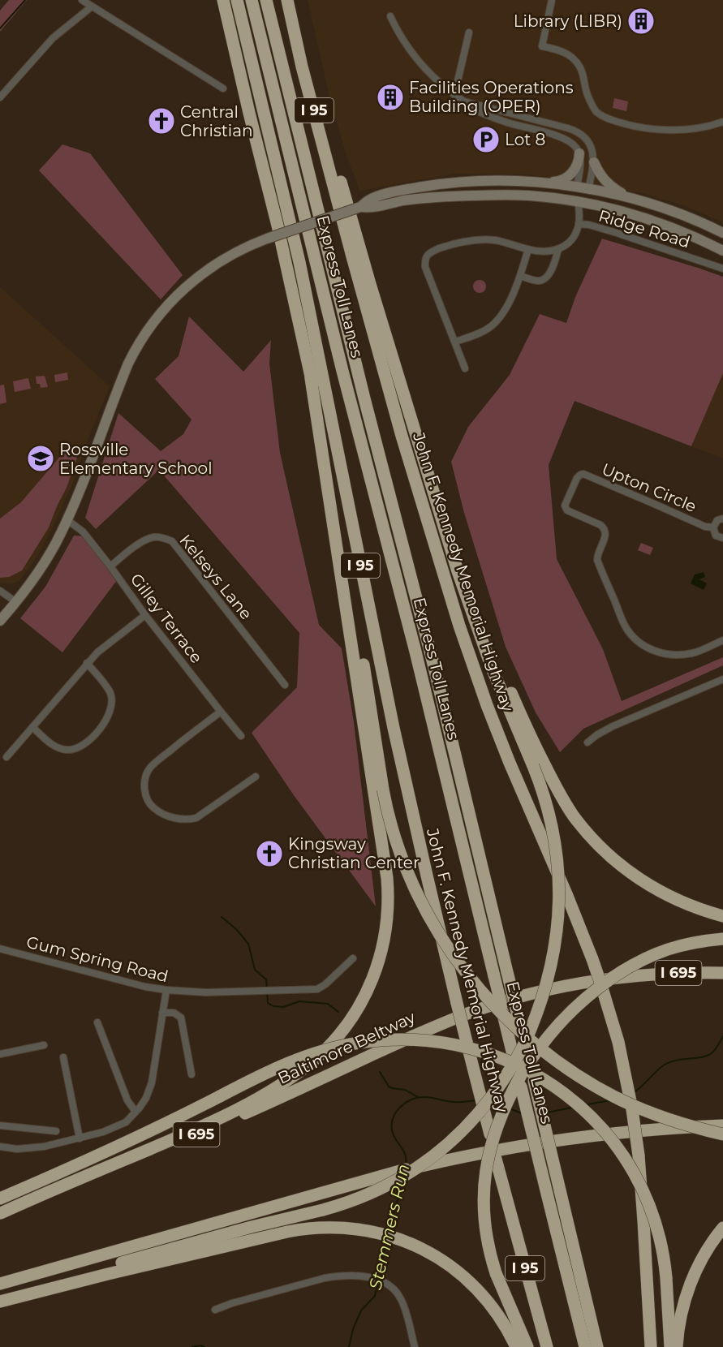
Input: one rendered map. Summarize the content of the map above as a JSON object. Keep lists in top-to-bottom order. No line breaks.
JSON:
{"streets":{"highway":["I 95","Express Toll Lanes","John F. Kennedy Memorial Highway","I 695","Baltimore Beltway"],"street":["Ridge Road","Upton Circle","Kelseys Lane","Gilley Terrace","Gum Spring Road"]},"crossings":[["Kelseys Lane","Gilley Terrace"]],"water":["Stemmers Run"],"places":{"building":["Library (LIBR)","Facilities Operations Building (OPER)"],"church":["Central Christian","Kingsway Christian Center"],"parking":["Lot 8"],"school or university":["Rossville Elementary School"]}}
